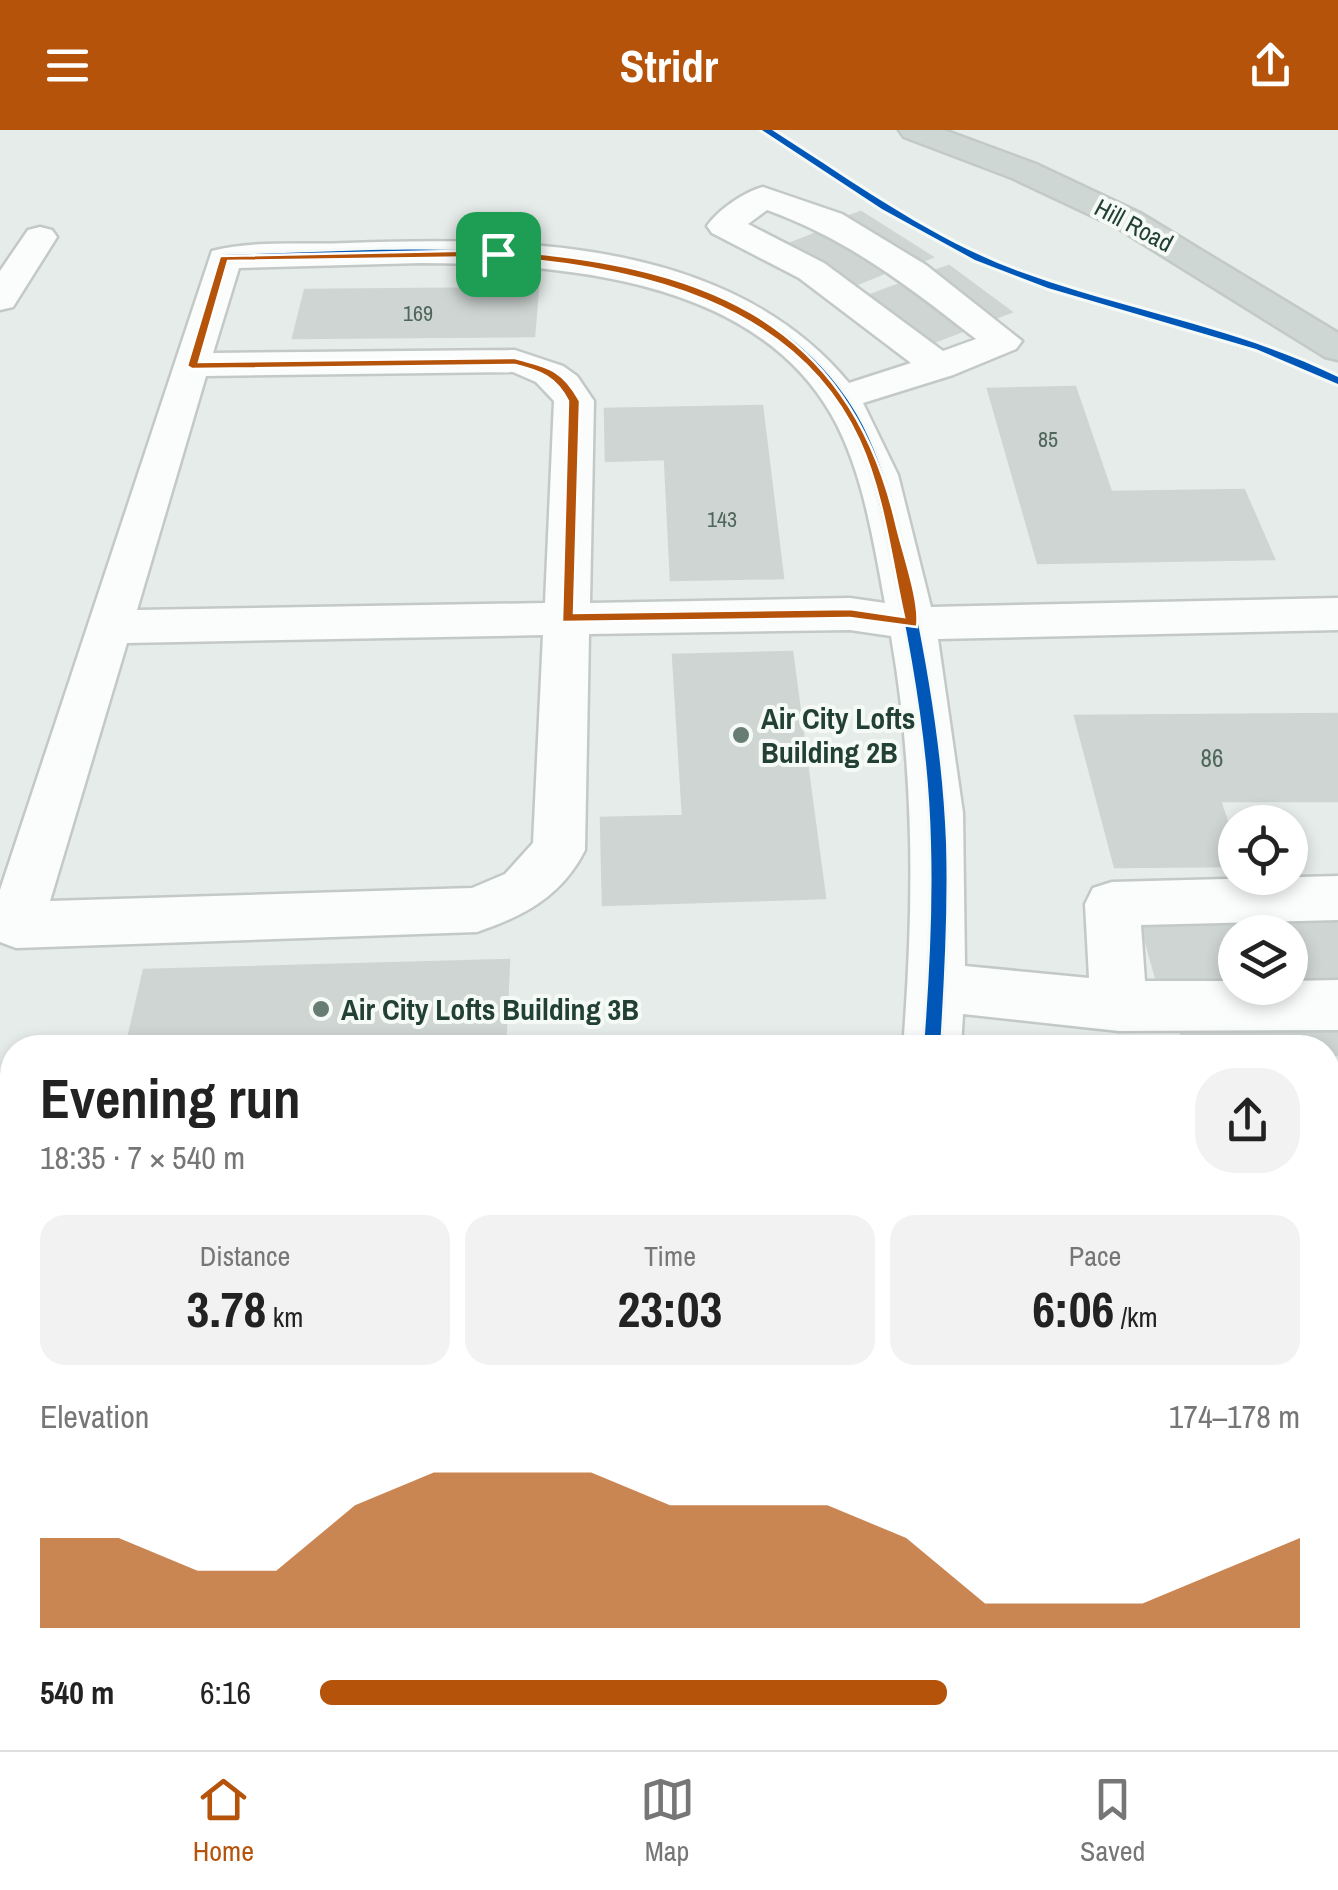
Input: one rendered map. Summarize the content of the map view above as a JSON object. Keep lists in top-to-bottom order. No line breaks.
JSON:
{"streets":{"main road":["Hill Road"]},"places":["Air City Lofts Building 2B","Air City Lofts Building 3B"],"house_numbers":["169","85","143","86"],"page":{"header":"Stridr","heading":["Evening run","18:35 · 7 × 540 m"],"stats":[["Distance","3.78 km"],["Time","23:03"],["Pace","6:06 /km"]],"chart":["Elevation","174–178 m"],"list":[{"name":"540 m","note":"6:16"}],"tabs":["Home","Map","Saved"]}}
